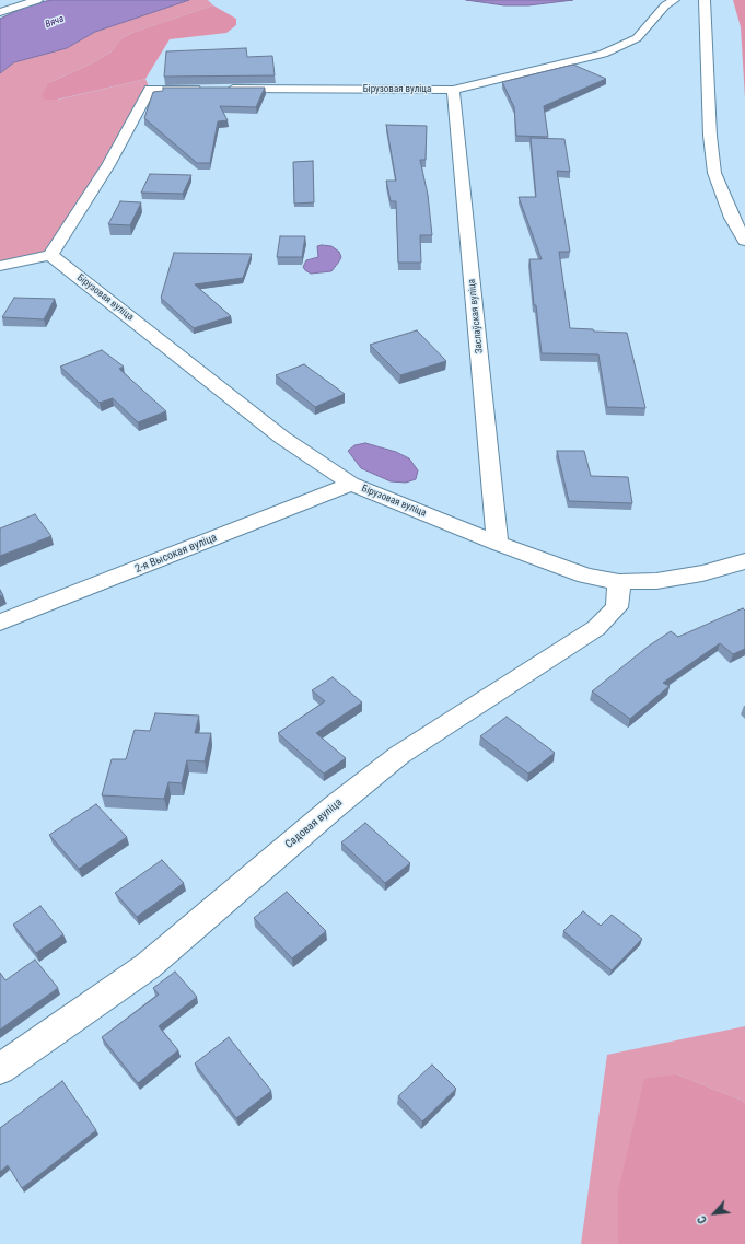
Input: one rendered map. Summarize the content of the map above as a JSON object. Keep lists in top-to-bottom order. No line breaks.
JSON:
{"streets":{"street":["Бірузовая вуліца","Заслаўская вуліца","2-я Высокая вуліца","Садовая вуліца"]},"crossings":[["Бірузовая вуліца","Заслаўская вуліца"],["Бірузовая вуліца","2-я Высокая вуліца"],["Бірузовая вуліца","Садовая вуліца"]],"water":["Вяча"],"north":"bottom left"}
